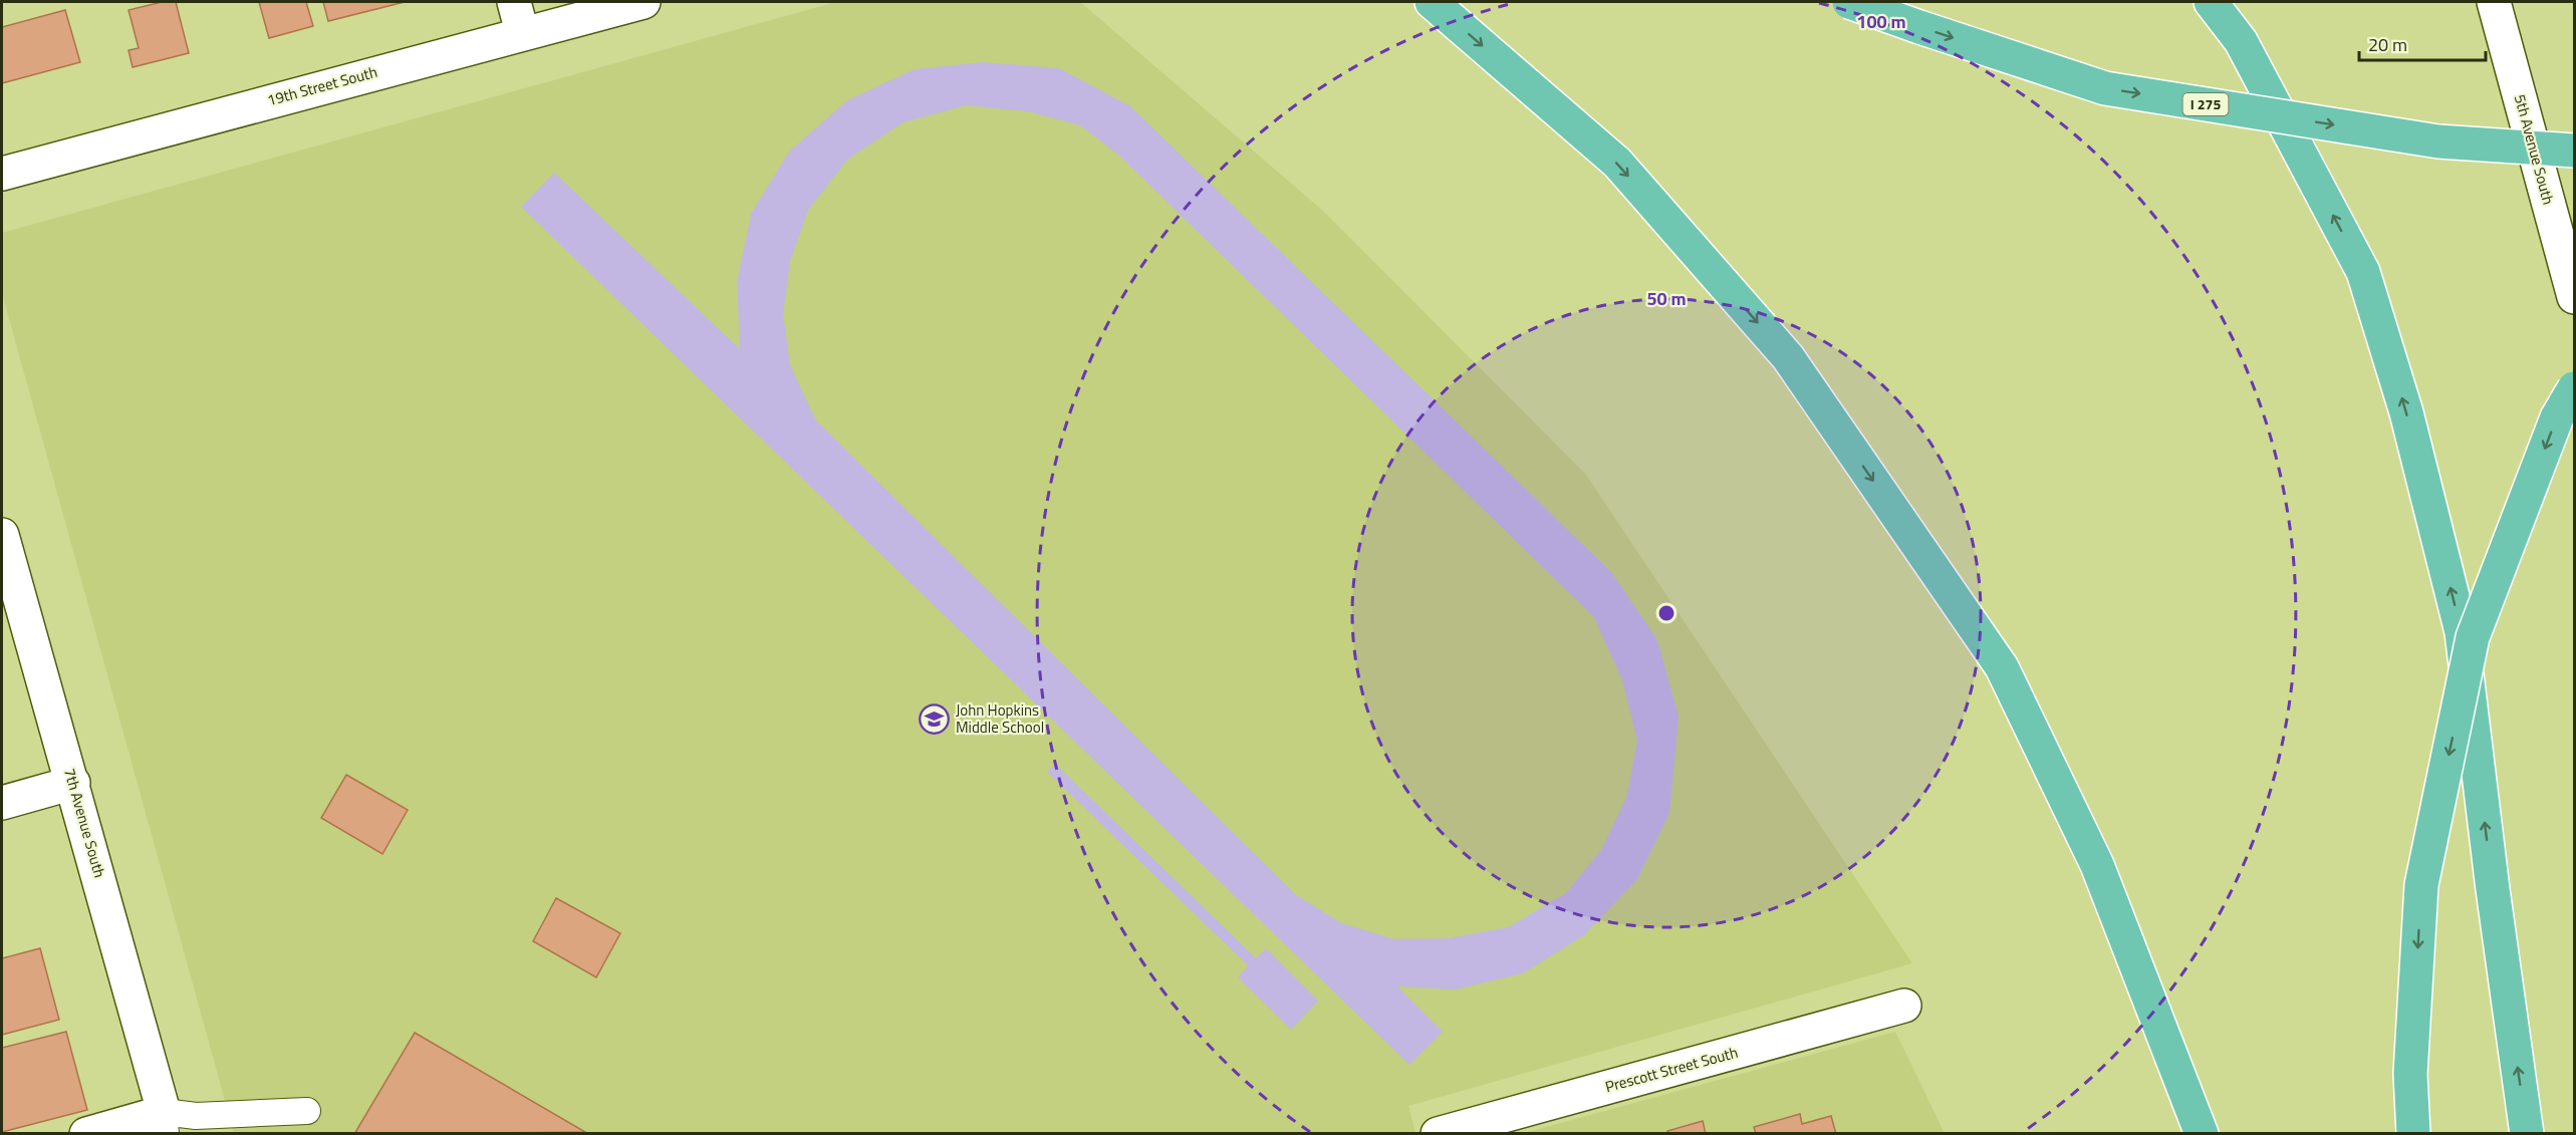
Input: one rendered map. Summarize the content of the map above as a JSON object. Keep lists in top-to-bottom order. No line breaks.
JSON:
{"streets":{"highway":["I 275"],"street":["19th Street South","5th Avenue South","7th Avenue South","Prescott Street South"]},"places":{"school or university":["John Hopkins Middle School"]},"scale_bar":"20 m","rings":["100 m","50 m"]}
